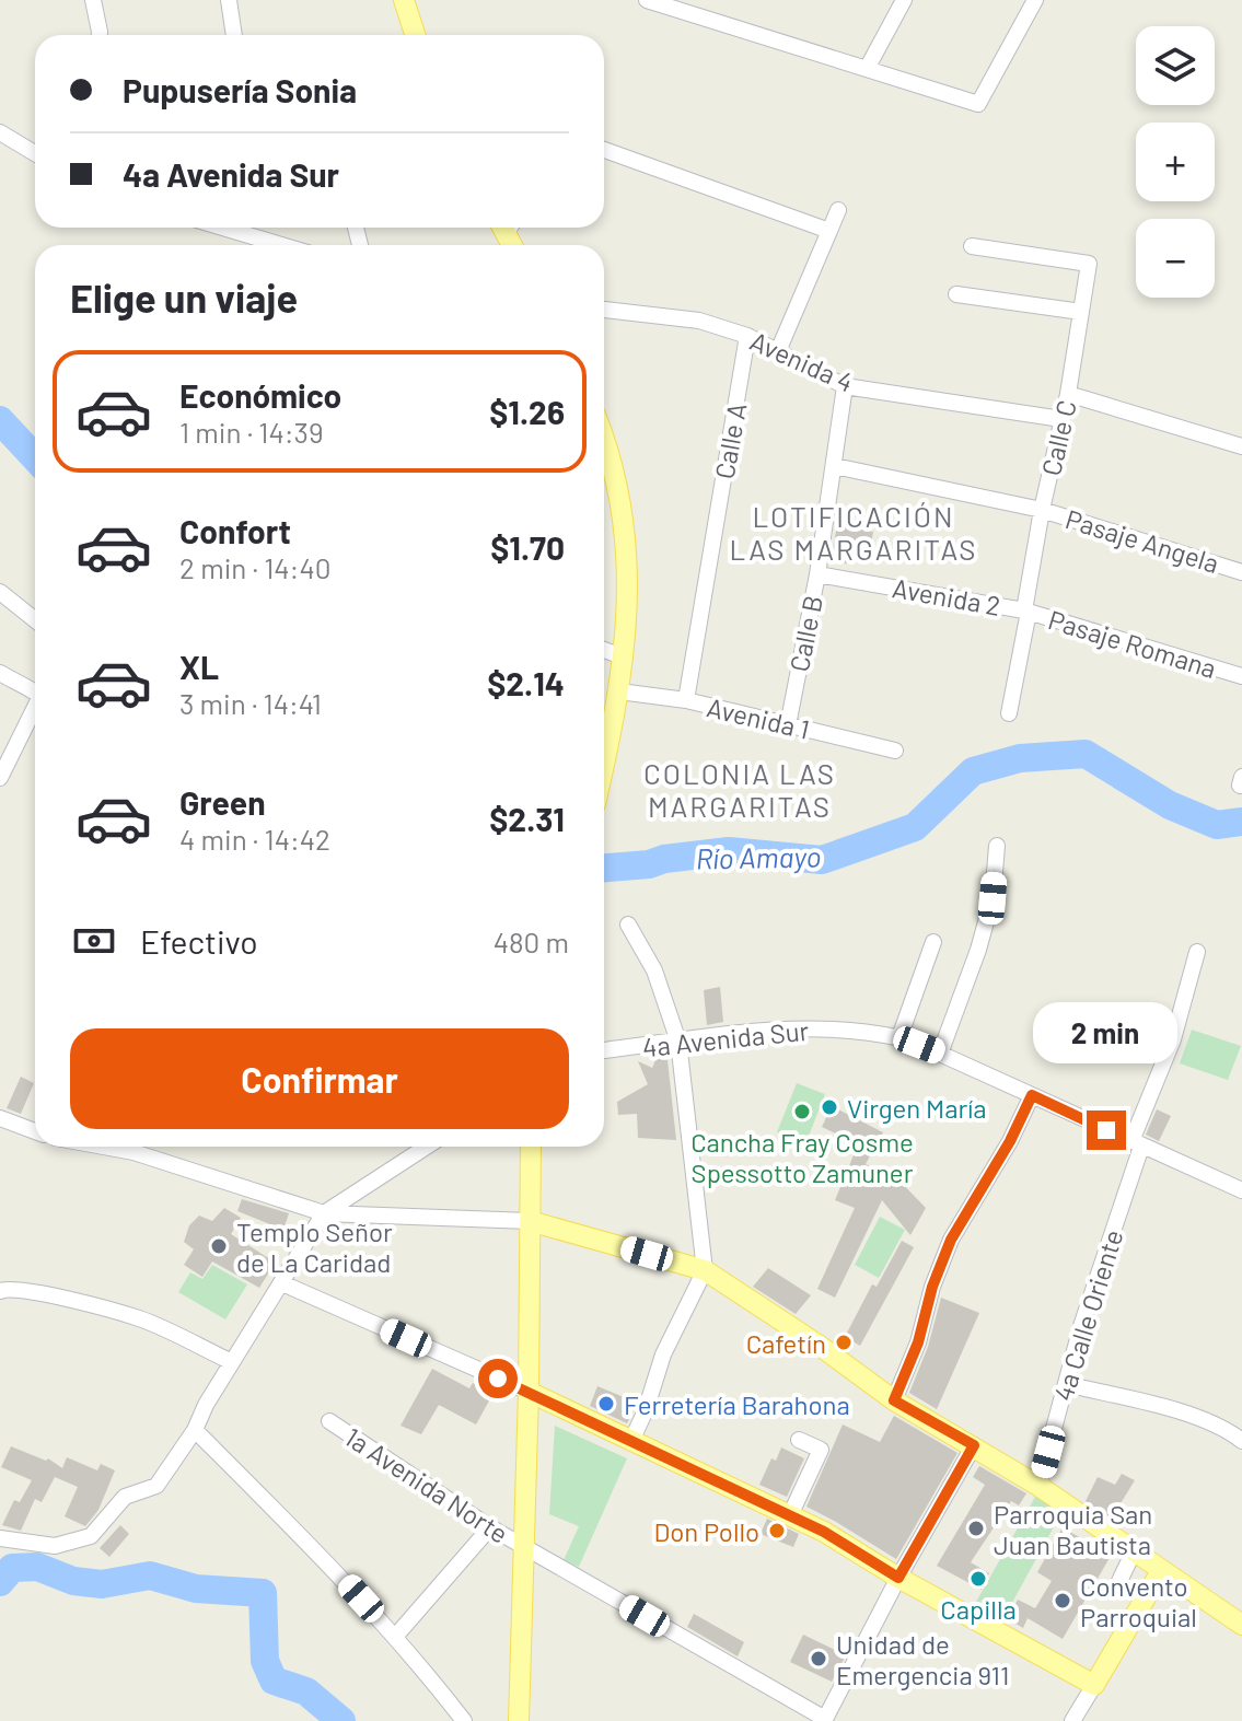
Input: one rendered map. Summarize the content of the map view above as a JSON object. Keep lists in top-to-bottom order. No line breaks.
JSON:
{"streets":{"street":["Avenida 4","Calle C","Calle A","Pasaje Angela","Avenida 2","Calle B","Pasaje Romana","Avenida 1","4a Avenida Sur","4a Calle Oriente","1a Avenida Norte"]},"crossings":[["Avenida 4","Calle C"],["Avenida 4","Calle A"],["Avenida 4","Calle B"],["Calle C","Pasaje Angela"],["Calle C","Avenida 2"],["Calle C","Pasaje Romana"],["Calle A","Avenida 1"],["Pasaje Angela","Calle B"],["Avenida 2","Calle B"],["Avenida 2","Pasaje Romana"],["Calle B","Avenida 1"],["4a Avenida Sur","4a Calle Oriente"]],"districts":["LOTIFICACIÓN LAS MARGARITAS","COLONIA LAS MARGARITAS"],"water":["Río Amayo"],"places":["Virgen María","Cancha Fray Cosme Spessotto Zamuner","Templo Señor de La Caridad","Cafetín","Ferretería Barahona","Parroquia San Juan Bautista","Don Pollo","Capilla","Convento Parroquial","Unidad de Emergencia 911"],"page":{"map_buttons":["+","−"],"banner":["Pupusería Sonia","4a Avenida Sur"],"heading":"Elige un viaje","list":[{"name":"Económico","note":"1 min · 14:39","value":"$1.26"},{"name":"Confort","note":"2 min · 14:40","value":"$1.70"},{"name":"XL","note":"3 min · 14:41","value":"$2.14"},{"name":"Green","note":"4 min · 14:42","value":"$2.31"}],"pay":["Efectivo","480 m"],"bubble":"2 min","buttons":"Confirmar"}}
